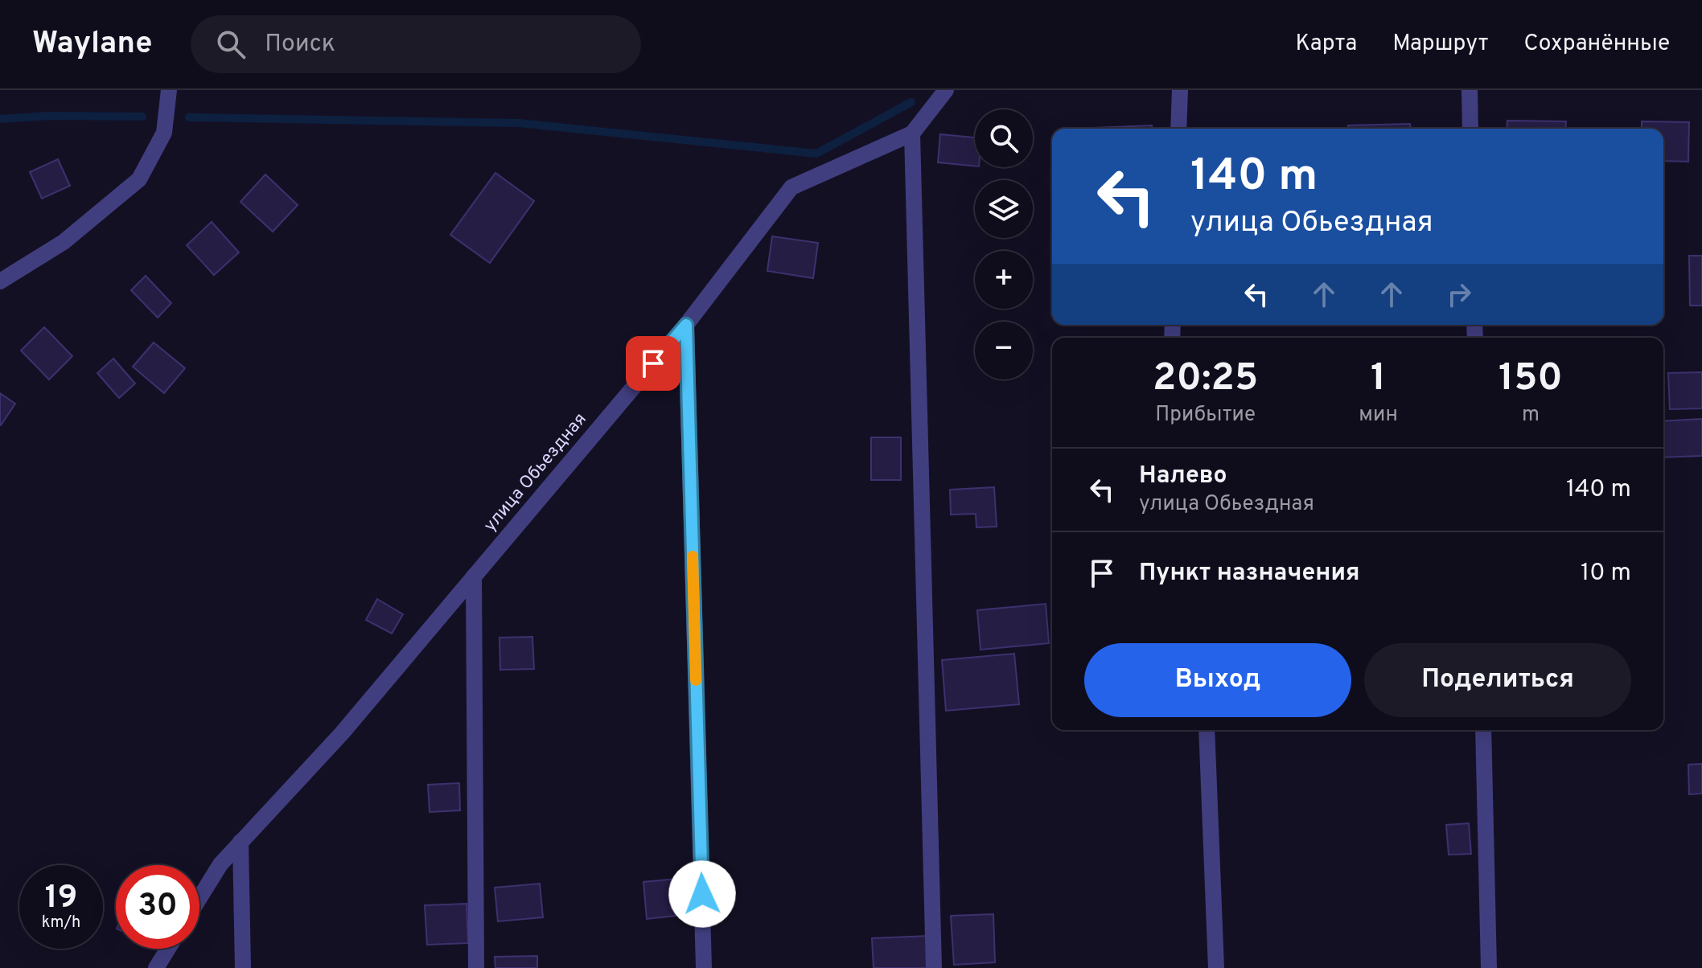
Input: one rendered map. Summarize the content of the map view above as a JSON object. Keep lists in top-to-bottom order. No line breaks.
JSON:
{"streets":{"street":["улица Обьездная"]},"page":{"header":"Waylane","search":"Поиск","nav":["Карта","Маршрут","Сохранённые"],"map_buttons":["+","−"],"turn":["140 m","улица Обьездная"],"eta":["20:25","Прибытие","1","мин","150","m"],"list":[{"name":"Налево","note":"улица Обьездная","value":"140 m"},{"name":"Пункт назначения","value":"10 m"}],"buttons":["Выход","Поделиться"],"speed":"19 km/h","limit":"30"}}
